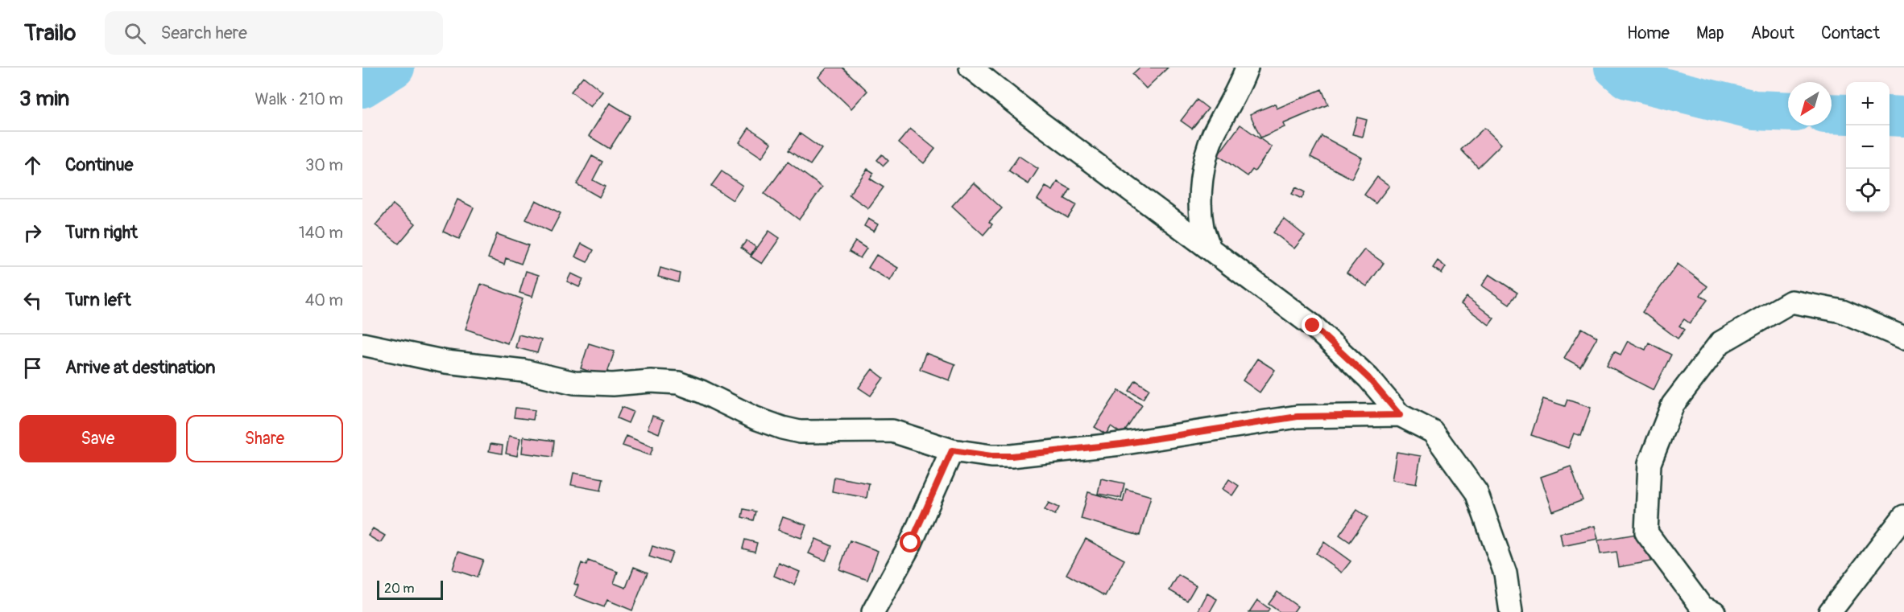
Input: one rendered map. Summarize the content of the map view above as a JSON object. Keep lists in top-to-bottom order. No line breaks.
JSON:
{"scale_bar":"20 m","north":"bottom left","page":{"header":"Trailo","search":"Search here","nav":["Home","Map","About","Contact"],"heading":["3 min","Walk · 210 m"],"map_buttons":["+","−"],"list":[["Continue","30 m"],["Turn right","140 m"],["Turn left","40 m"],"Arrive at destination"],"buttons":["Save","Share"],"scale":"20 m"}}
